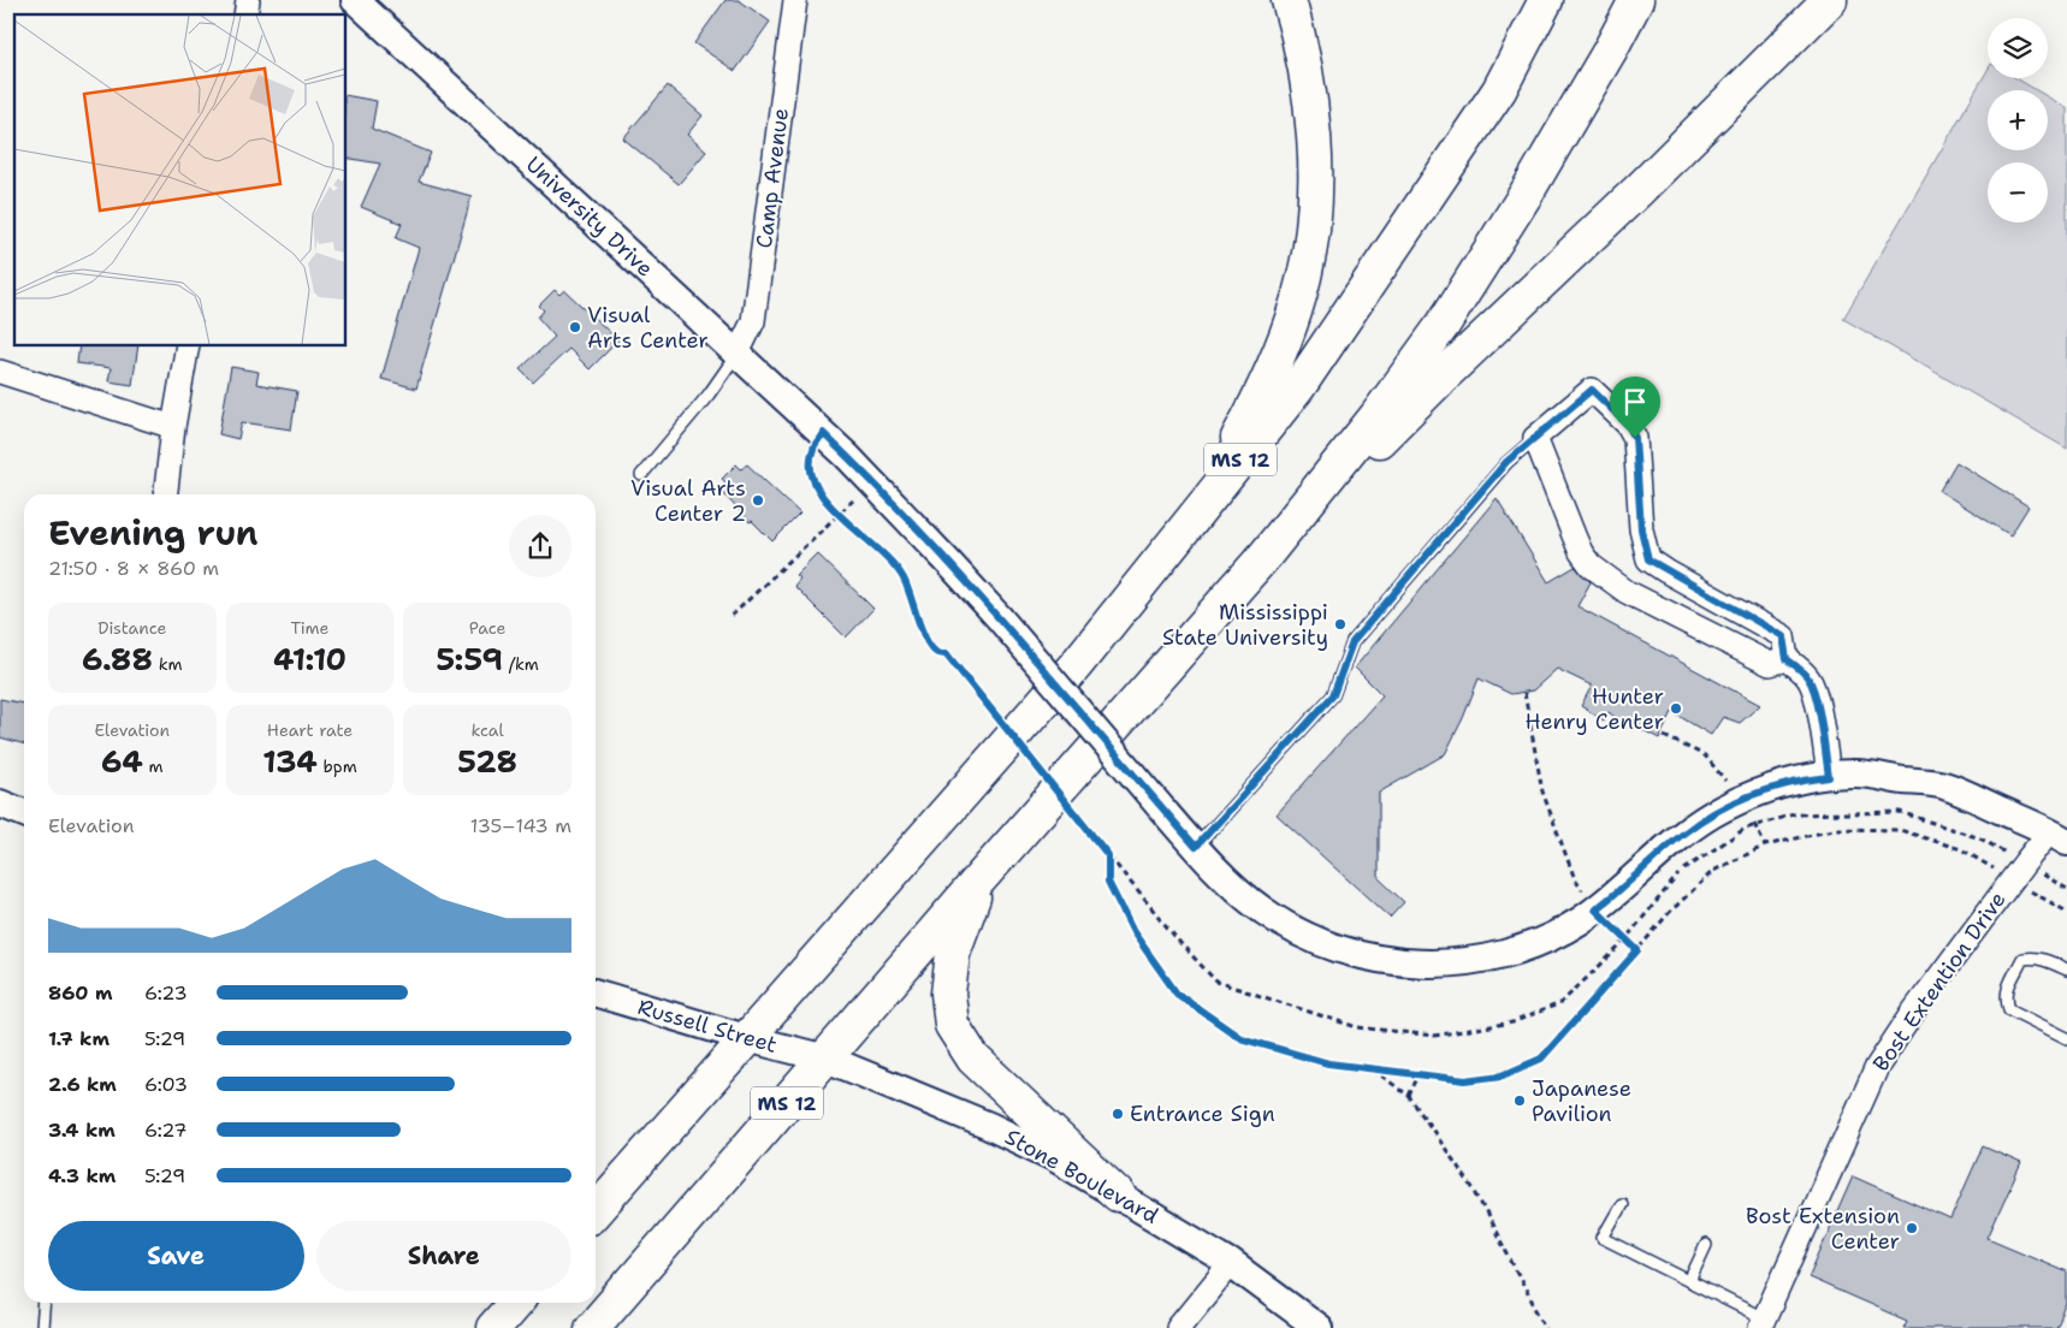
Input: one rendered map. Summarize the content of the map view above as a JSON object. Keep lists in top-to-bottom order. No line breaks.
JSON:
{"streets":{"main road":["MS 12"],"street":["Camp Avenue","University Drive","Bost Extention Drive","Russell Street","Stone Boulevard"]},"crossings":[["Camp Avenue","University Drive"],["University Drive","Bost Extention Drive"],["MS 12","Russell Street"],["MS 12","Stone Boulevard"],["Russell Street","Stone Boulevard"]],"places":["Visual Arts Center","Visual Arts Center 2","Mississippi State University","Hunter Henry Center","Japanese Pavilion","Entrance Sign","Bost Extension Center"],"page":{"map_buttons":["+","−"],"heading":["Evening run","21:50 · 8 × 860 m"],"stats":[["Distance","6.88 km"],["Time","41:10"],["Pace","5:59 /km"],["Elevation","64 m"],["Heart rate","134 bpm"],["kcal","528"]],"chart":["Elevation","135–143 m"],"list":[{"name":"860 m","note":"6:23"},{"name":"1.7 km","note":"5:29"},{"name":"2.6 km","note":"6:03"},{"name":"3.4 km","note":"6:27"},{"name":"4.3 km","note":"5:29"}],"buttons":["Save","Share"]}}
